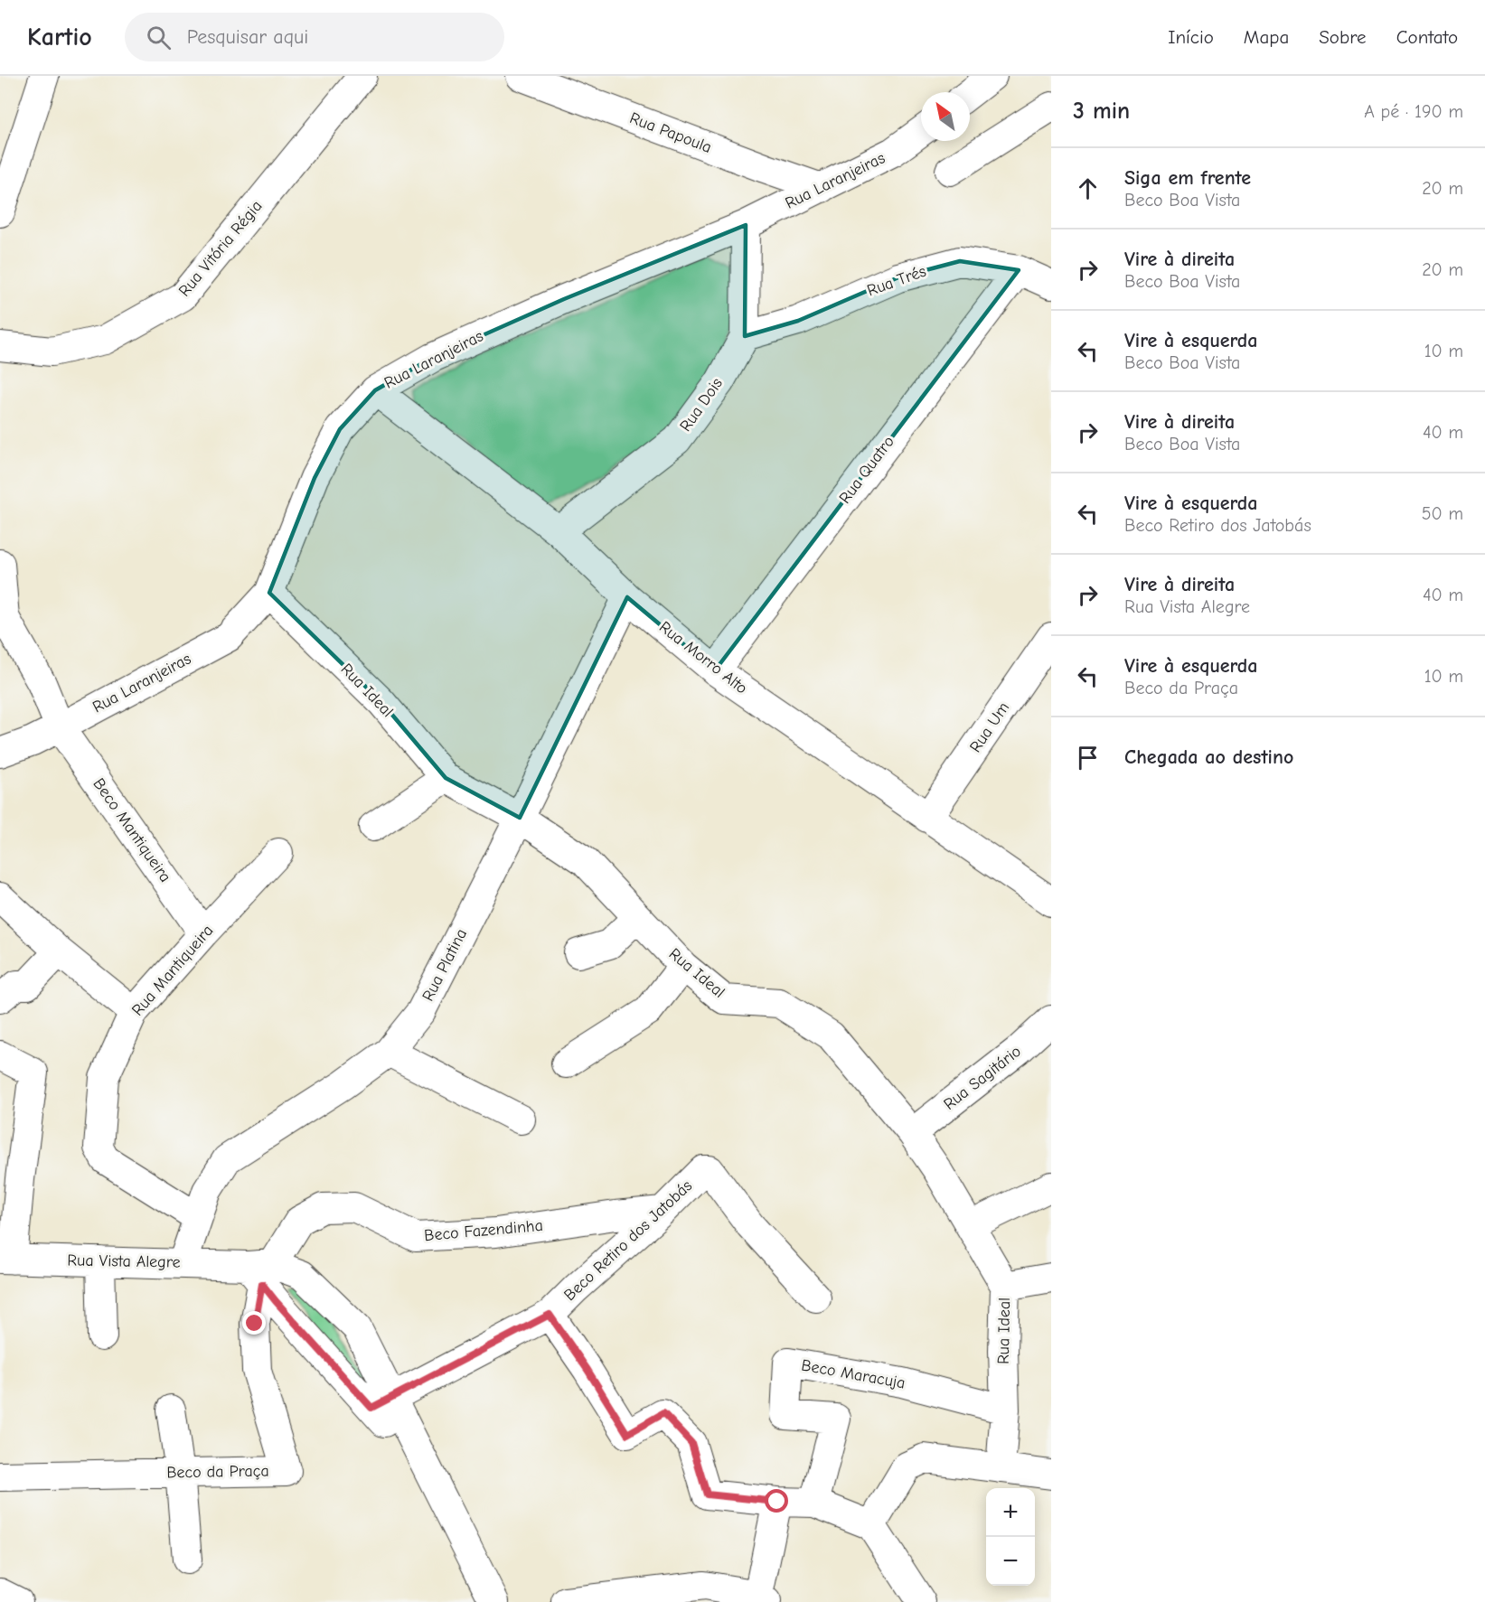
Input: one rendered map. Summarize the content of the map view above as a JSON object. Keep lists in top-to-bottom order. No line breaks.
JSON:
{"streets":{"street":["Rua Papoula","Rua Laranjeiras","Rua Vitória Régia","Rua Trés","Rua Dois","Rua Quatro","Rua Morro Alto","Rua Ideal","Rua Um","Beco Mantiqueira","Rua Platina","Rua Mantiqueira","Rua Sagitário","Beco Fazendinha","Beco Retiro dos Jatobás","Rua Vista Alegre","Beco Maracuja","Beco da Praça"]},"crossings":[["Rua Papoula","Rua Laranjeiras"],["Rua Laranjeiras","Rua Dois"],["Rua Laranjeiras","Rua Morro Alto"],["Rua Laranjeiras","Rua Ideal"],["Rua Laranjeiras","Beco Mantiqueira"],["Rua Trés","Rua Dois"],["Rua Trés","Rua Quatro"],["Rua Dois","Rua Morro Alto"],["Rua Quatro","Rua Morro Alto"],["Rua Morro Alto","Rua Um"],["Rua Morro Alto","Rua Platina"],["Rua Ideal","Rua Platina"],["Rua Ideal","Rua Sagitário"],["Rua Ideal","Beco Maracuja"],["Beco Mantiqueira","Rua Mantiqueira"],["Rua Platina","Rua Mantiqueira"],["Rua Platina","Rua Vista Alegre"],["Beco Fazendinha","Beco Retiro dos Jatobás"],["Beco Fazendinha","Rua Vista Alegre"],["Beco Fazendinha","Beco da Praça"],["Beco Retiro dos Jatobás","Rua Vista Alegre"],["Rua Vista Alegre","Beco da Praça"]],"north":"top left","page":{"header":"Kartio","search":"Pesquisar aqui","nav":["Início","Mapa","Sobre","Contato"],"heading":["3 min","A pé · 190 m"],"list":[["Siga em frente","Beco Boa Vista","20 m"],["Vire à direita","Beco Boa Vista","20 m"],["Vire à esquerda","Beco Boa Vista","10 m"],["Vire à direita","Beco Boa Vista","40 m"],["Vire à esquerda","Beco Retiro dos Jatobás","50 m"],["Vire à direita","Rua Vista Alegre","40 m"],["Vire à esquerda","Beco da Praça","10 m"],"Chegada ao destino"],"map_buttons":["+","−"]}}
